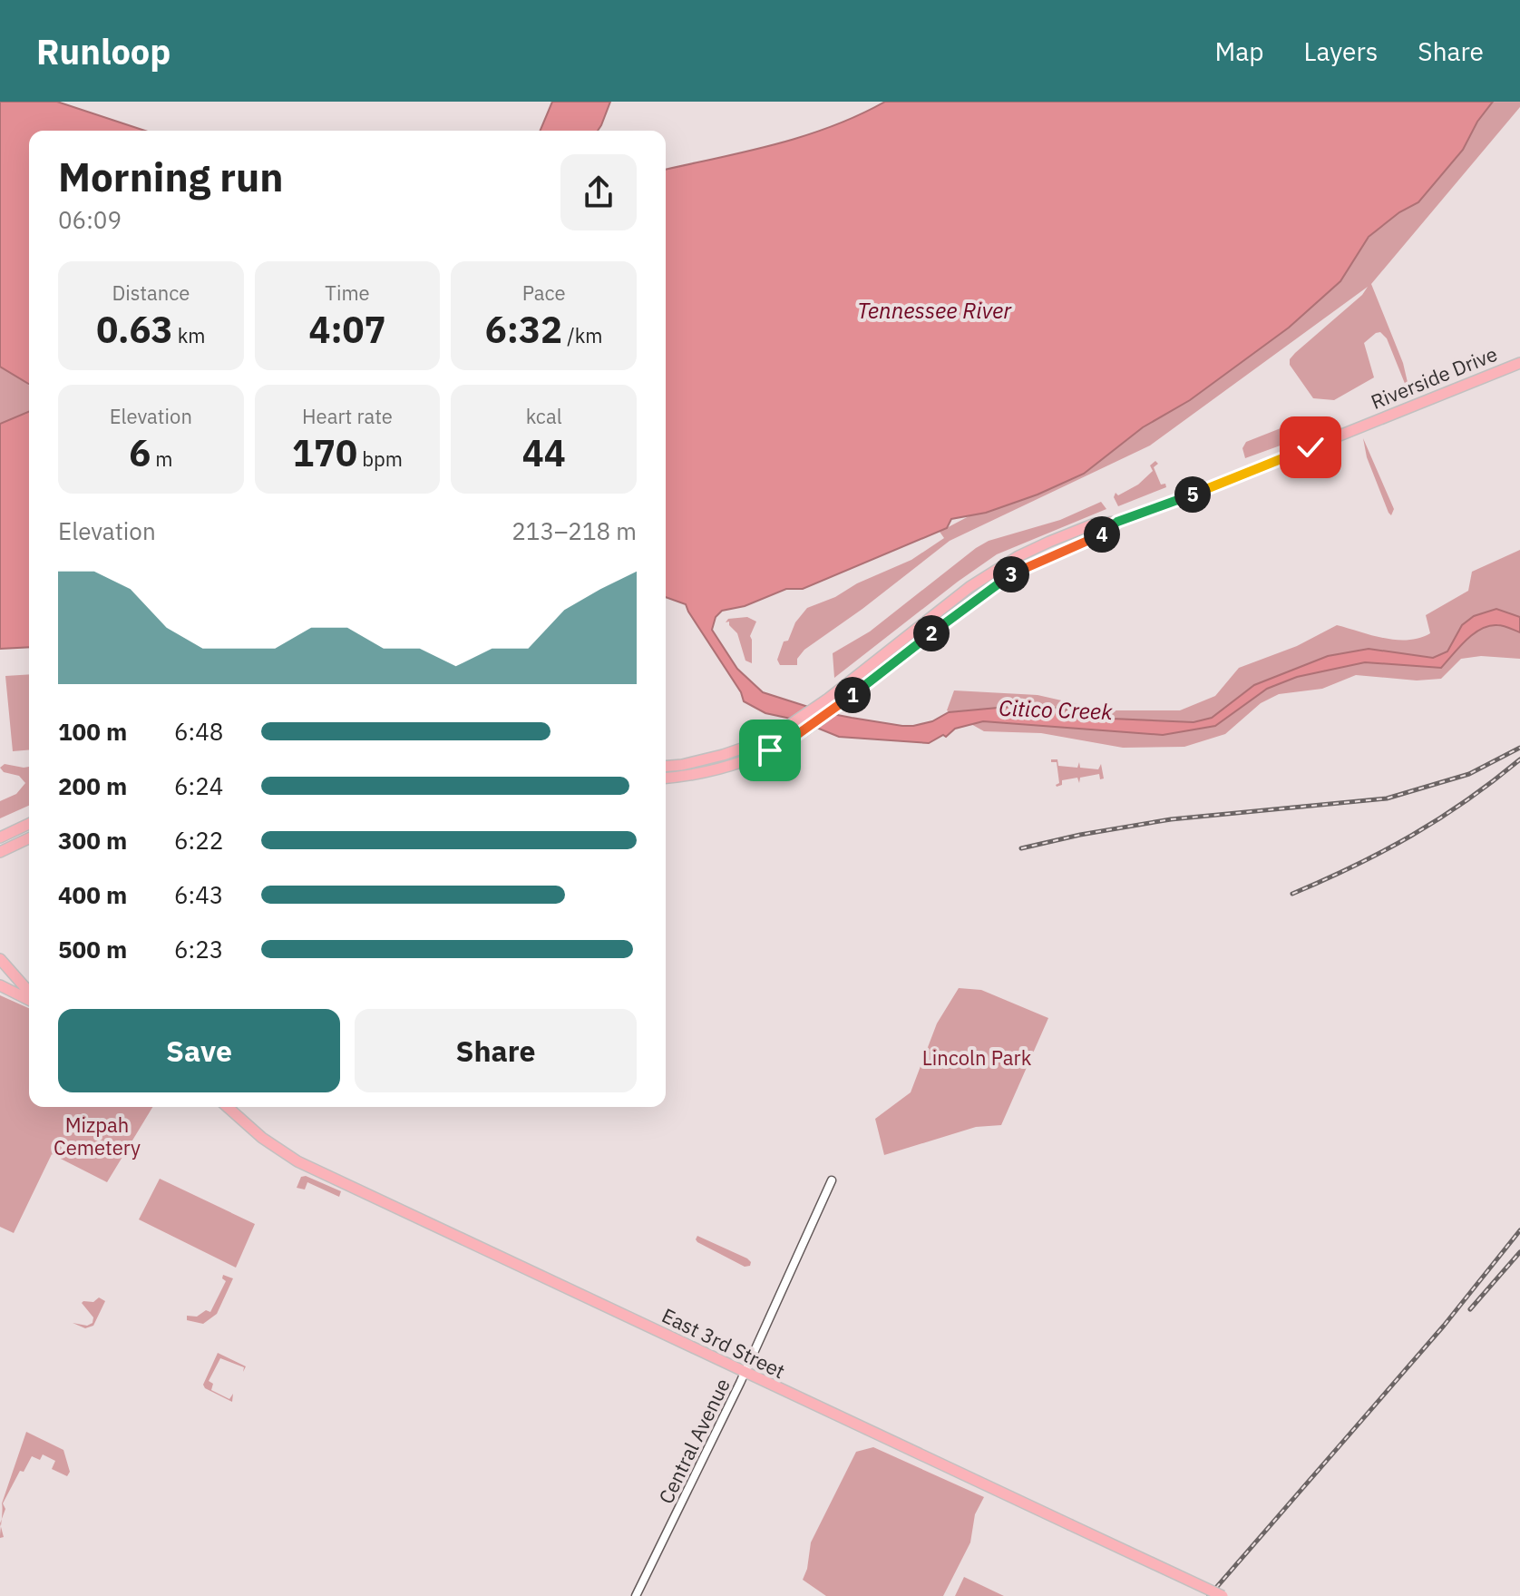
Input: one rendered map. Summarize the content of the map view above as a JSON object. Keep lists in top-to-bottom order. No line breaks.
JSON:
{"streets":{"main road":["Riverside Drive","East 3rd Street"],"street":["Central Avenue"]},"crossings":[["East 3rd Street","Central Avenue"]],"water":["Tennessee River","Citico Creek"],"parks":["Lincoln Park","Mizpah Cemetery"],"page":{"header":"Runloop","nav":["Map","Layers","Share"],"heading":["Morning run","06:09"],"stats":[["Distance","0.63 km"],["Time","4:07"],["Pace","6:32 /km"],["Elevation","6 m"],["Heart rate","170 bpm"],["kcal","44"]],"pins":["5","4","3","2","1"],"chart":["Elevation","213–218 m"],"list":[{"name":"100 m","note":"6:48"},{"name":"200 m","note":"6:24"},{"name":"300 m","note":"6:22"},{"name":"400 m","note":"6:43"},{"name":"500 m","note":"6:23"}],"buttons":["Save","Share"]}}
